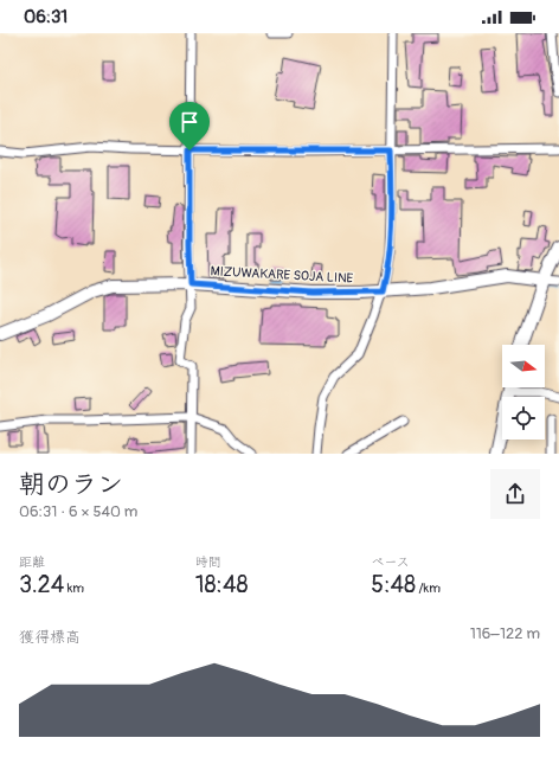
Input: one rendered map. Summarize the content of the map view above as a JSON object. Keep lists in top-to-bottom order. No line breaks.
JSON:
{"streets":{"main road":["MIZUWAKARE SOJA LINE"]},"north":"right","page":{"status":"06:31","heading":["朝のラン","06:31 · 6 × 540 m"],"stats":[["距離","3.24 km"],["時間","18:48"],["ペース","5:48 /km"]],"chart":["獲得標高","116–122 m"]}}
